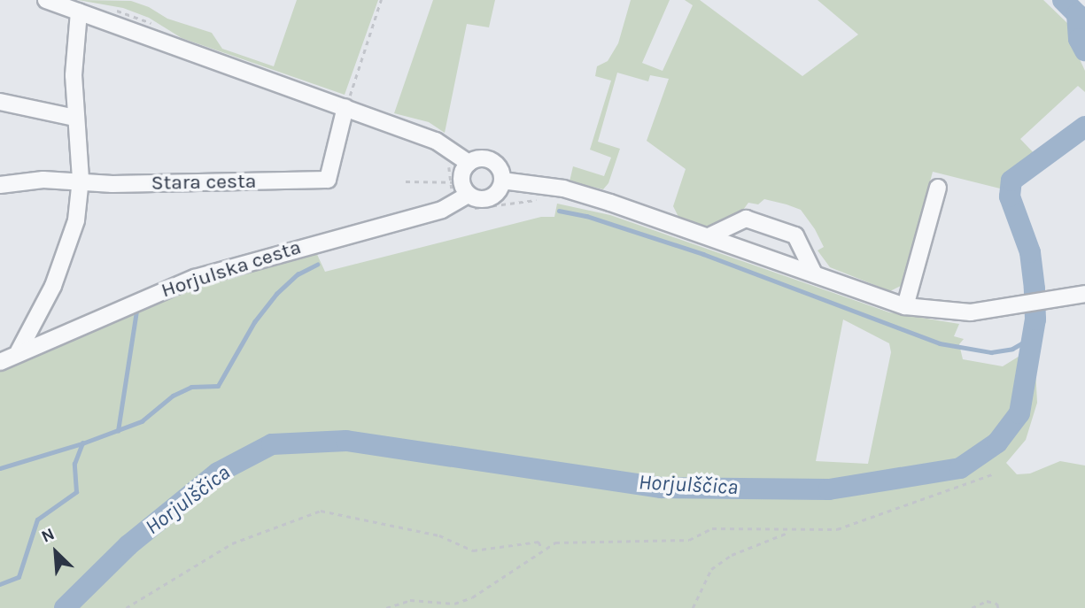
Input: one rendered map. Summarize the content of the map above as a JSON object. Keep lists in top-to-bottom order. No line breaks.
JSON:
{"streets":{"street":["Stara cesta","Horjulska cesta"]},"water":["Horjulščica"],"north":"top left"}
